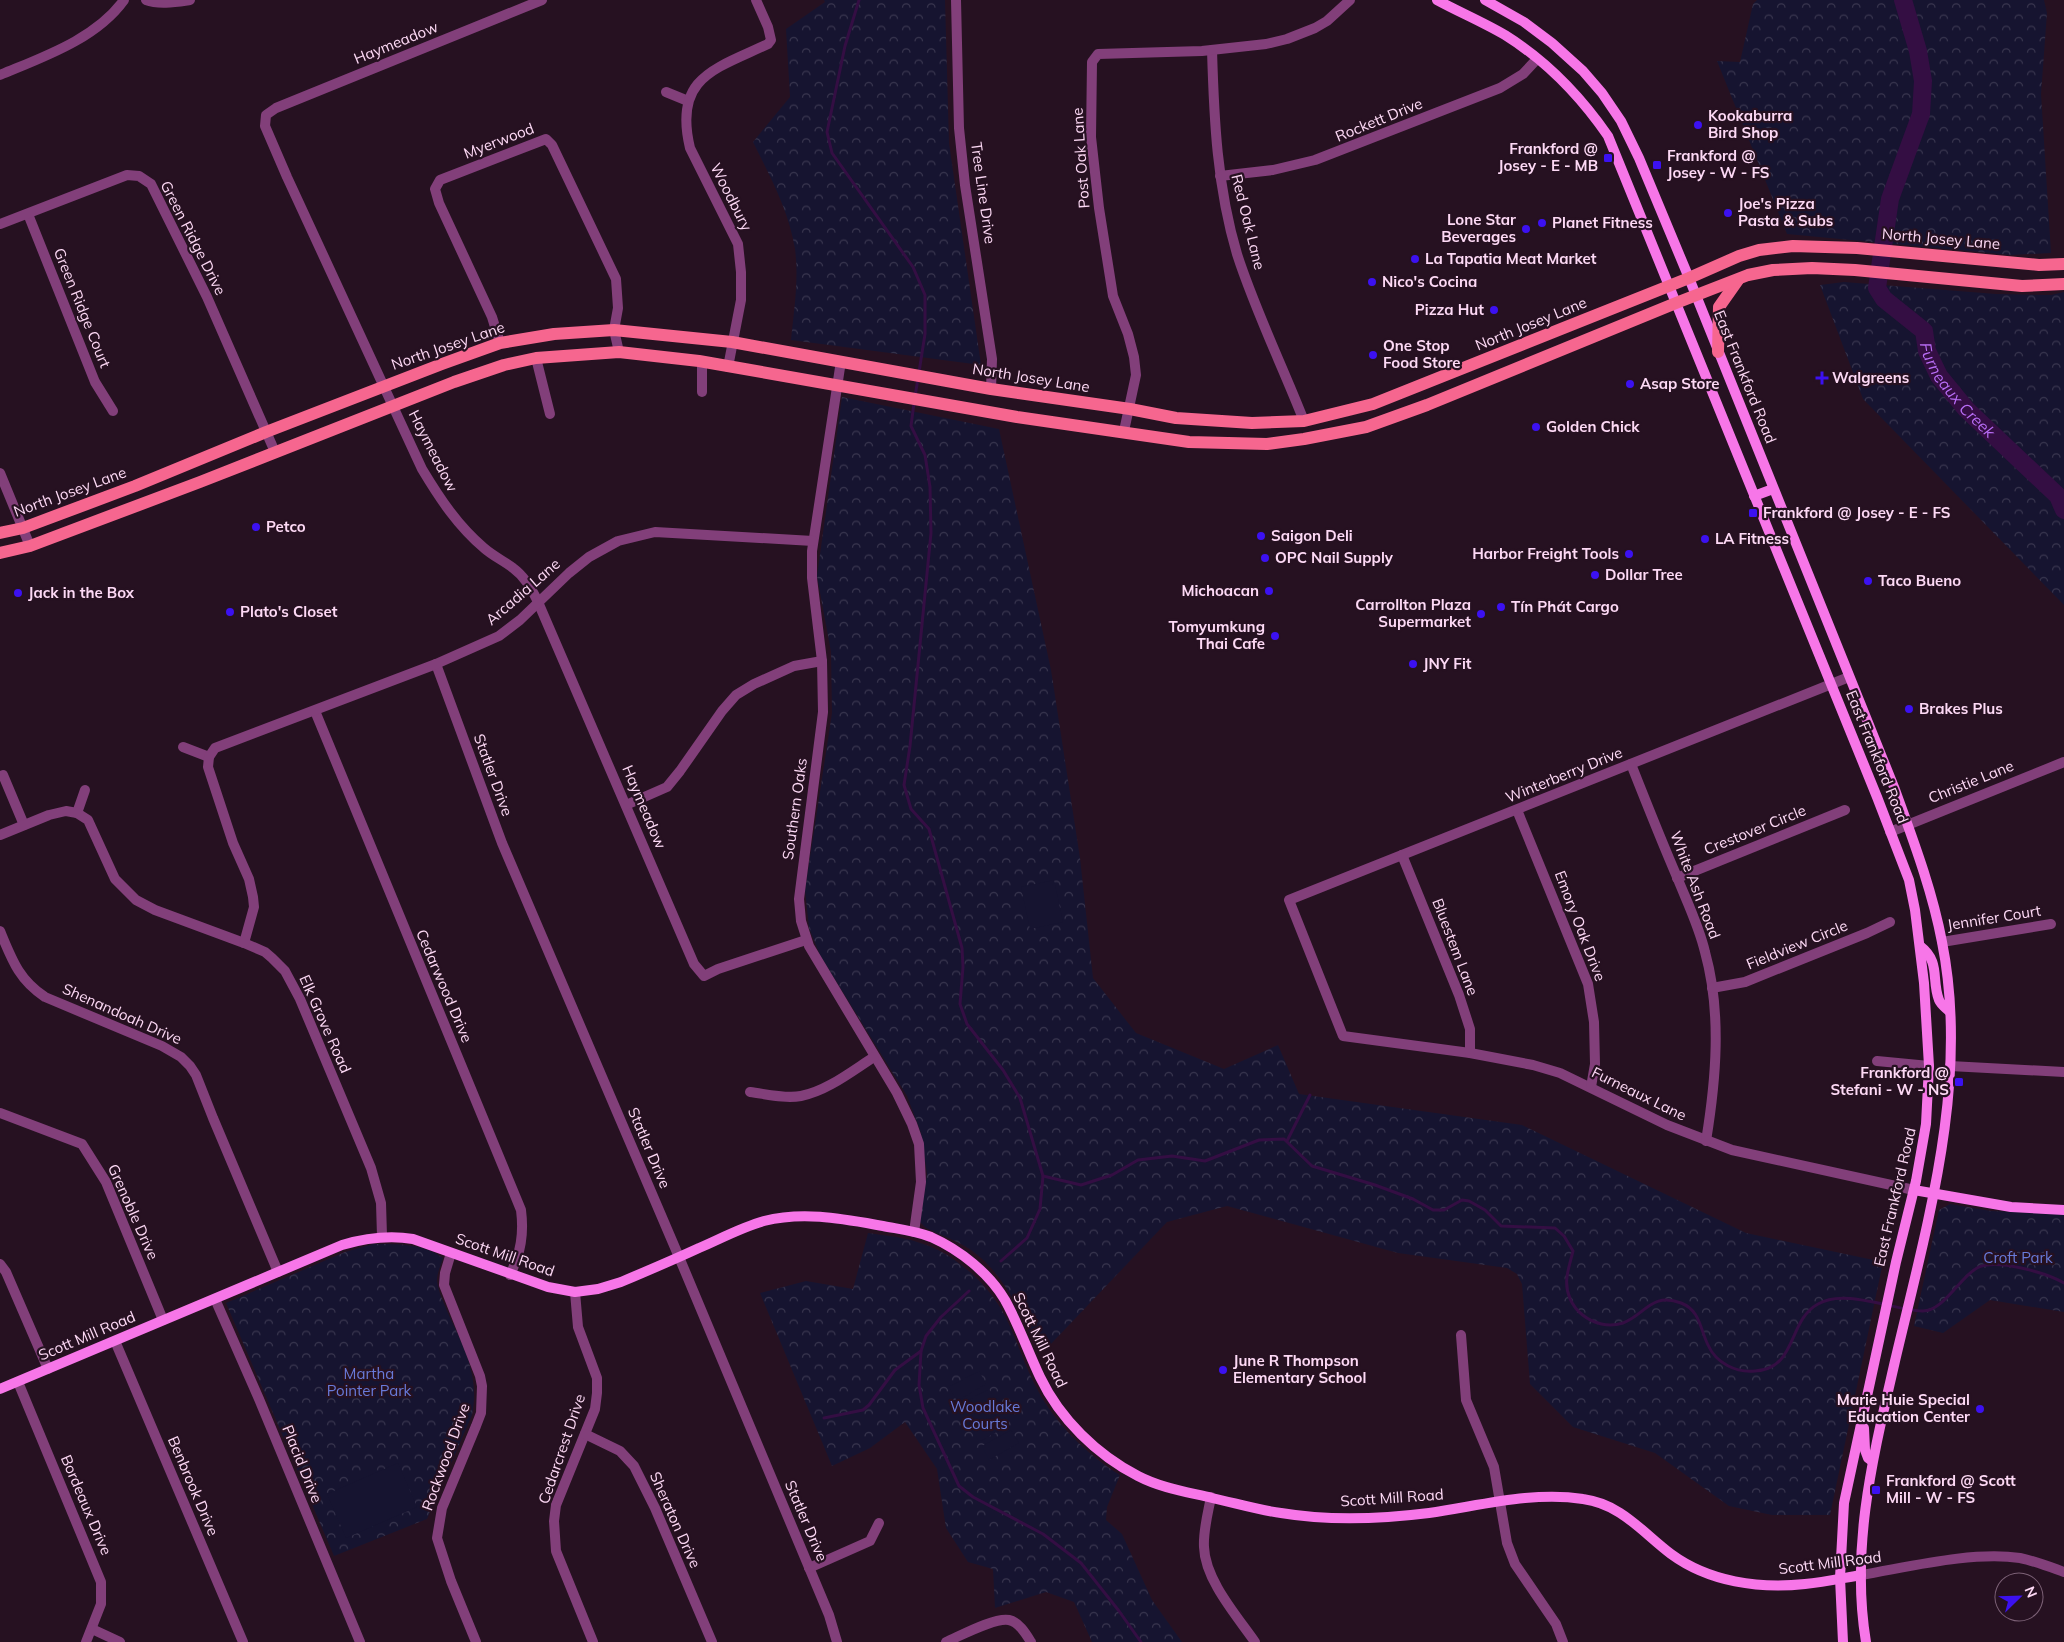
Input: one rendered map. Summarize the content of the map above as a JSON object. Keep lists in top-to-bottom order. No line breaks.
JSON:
{"streets":{"main road":["North Josey Lane","East Frankford Road","Furneaux Lane","Scott Mill Road"],"street":["Haymeadow","Rockett Drive","Myerwood","Post Oak Lane","Tree Line Drive","Woodbury","Red Oak Lane","Green Ridge Drive","Green Ridge Court","Arcadia Lane","Statler Drive","Winterberry Drive","Christie Lane","Southern Oaks","Crestover Circle","White Ash Road","Jennifer Court","Emory Oak Drive","Fieldview Circle","Bluestem Lane","Cedarwood Drive","Shenandoah Drive","Elk Grove Road","Grenoble Drive","Cedarcrest Drive","Rockwood Drive","Placid Drive","Benbrook Drive","Bordeaux Drive","Sheraton Drive"]},"crossings":[["Haymeadow","North Josey Lane"],["Haymeadow","Arcadia Lane"],["Haymeadow","Southern Oaks"],["Rockett Drive","Red Oak Lane"],["Rockett Drive","East Frankford Road"],["Myerwood","North Josey Lane"],["Post Oak Lane","Red Oak Lane"],["Post Oak Lane","North Josey Lane"],["Tree Line Drive","North Josey Lane"],["Woodbury","North Josey Lane"],["Red Oak Lane","North Josey Lane"],["Green Ridge Drive","North Josey Lane"],["Green Ridge Drive","Green Ridge Court"],["North Josey Lane","East Frankford Road"],["North Josey Lane","Southern Oaks"],["East Frankford Road","Winterberry Drive"],["East Frankford Road","Christie Lane"],["East Frankford Road","Jennifer Court"],["East Frankford Road","Furneaux Lane"],["East Frankford Road","Scott Mill Road"],["Arcadia Lane","Statler Drive"],["Arcadia Lane","Southern Oaks"],["Arcadia Lane","Cedarwood Drive"],["Statler Drive","Scott Mill Road"],["Winterberry Drive","White Ash Road"],["Winterberry Drive","Emory Oak Drive"],["Winterberry Drive","Bluestem Lane"],["Winterberry Drive","Furneaux Lane"],["Southern Oaks","Scott Mill Road"],["Crestover Circle","White Ash Road"],["White Ash Road","Fieldview Circle"],["White Ash Road","Furneaux Lane"],["Emory Oak Drive","Furneaux Lane"],["Bluestem Lane","Furneaux Lane"],["Cedarwood Drive","Scott Mill Road"],["Shenandoah Drive","Scott Mill Road"],["Elk Grove Road","Scott Mill Road"],["Grenoble Drive","Scott Mill Road"],["Scott Mill Road","Cedarcrest Drive"],["Scott Mill Road","Rockwood Drive"],["Scott Mill Road","Placid Drive"],["Scott Mill Road","Benbrook Drive"],["Scott Mill Road","Bordeaux Drive"],["Cedarcrest Drive","Sheraton Drive"]],"water":["Furneaux Creek"],"parks":["Croft Park","Martha Pointer Park","Woodlake Courts"],"places":{"other":["Kookaburra Bird Shop","Joe's Pizza Pasta & Subs","Planet Fitness","Lone Star Beverages","La Tapatia Meat Market","Nico's Cocina","Pizza Hut","One Stop Food Store","Asap Store","Golden Chick","Petco","Saigon Deli","LA Fitness","Harbor Freight Tools","OPC Nail Supply","Dollar Tree","Taco Bueno","Michoacan","Jack in the Box","Tín Phát Cargo","Plato's Closet","Carrollton Plaza Supermarket","Tomyumkung Thai Cafe","JNY Fit","Brakes Plus","June R Thompson Elementary School","Marie Huie Special Education Center"],"transit":["Frankford @ Josey - E - MB","Frankford @ Josey - W - FS","Frankford @ Josey - E - FS","Frankford @ Stefani - W - NS","Frankford @ Scott Mill - W - FS"],"health":["Walgreens"]},"north":"top right"}
